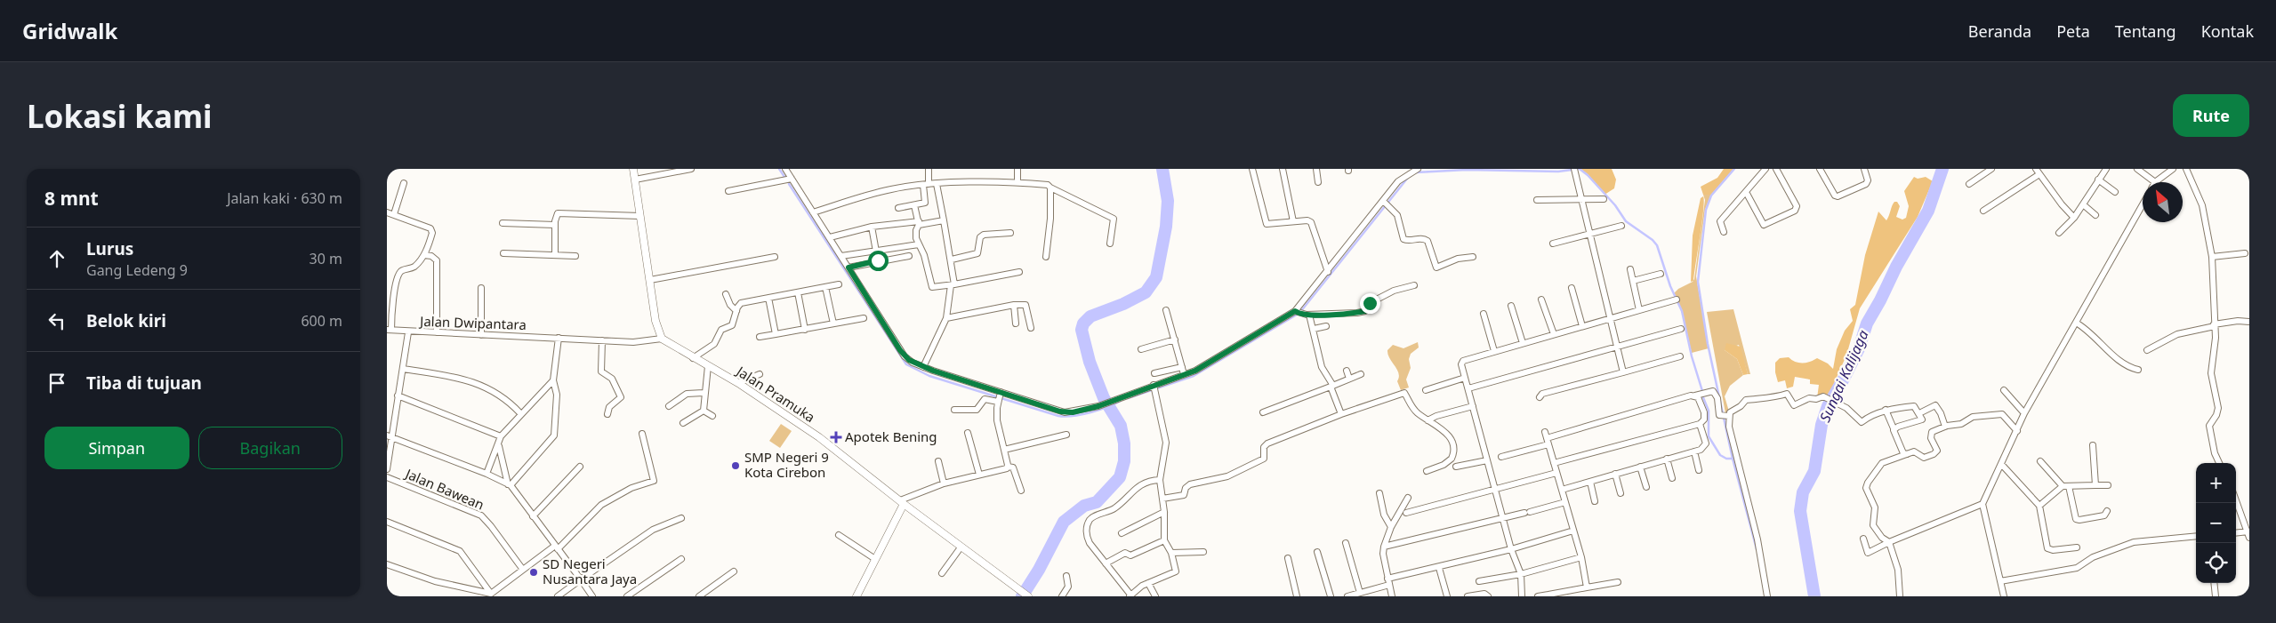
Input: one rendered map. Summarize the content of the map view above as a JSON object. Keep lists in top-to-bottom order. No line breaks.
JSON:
{"streets":{"street":["Jalan Dwipantara","Jalan Pramuka","Jalan Bawean"]},"crossings":[["Jalan Dwipantara","Jalan Pramuka"]],"water":["Sungai Kalijaga"],"places":{"health":["Apotek Bening"],"other":["SMP Negeri 9 Kota Cirebon","SD Negeri Nusantara Jaya"]},"north":"top left","page":{"header":"Gridwalk","nav":["Beranda","Peta","Tentang","Kontak"],"buttons":["Rute",["Simpan","Bagikan"]],"title":"Lokasi kami","heading":["8 mnt","Jalan kaki · 630 m"],"list":[["Lurus","Gang Ledeng 9","30 m"],["Belok kiri","600 m"],"Tiba di tujuan"],"map_buttons":["+","−"]}}
